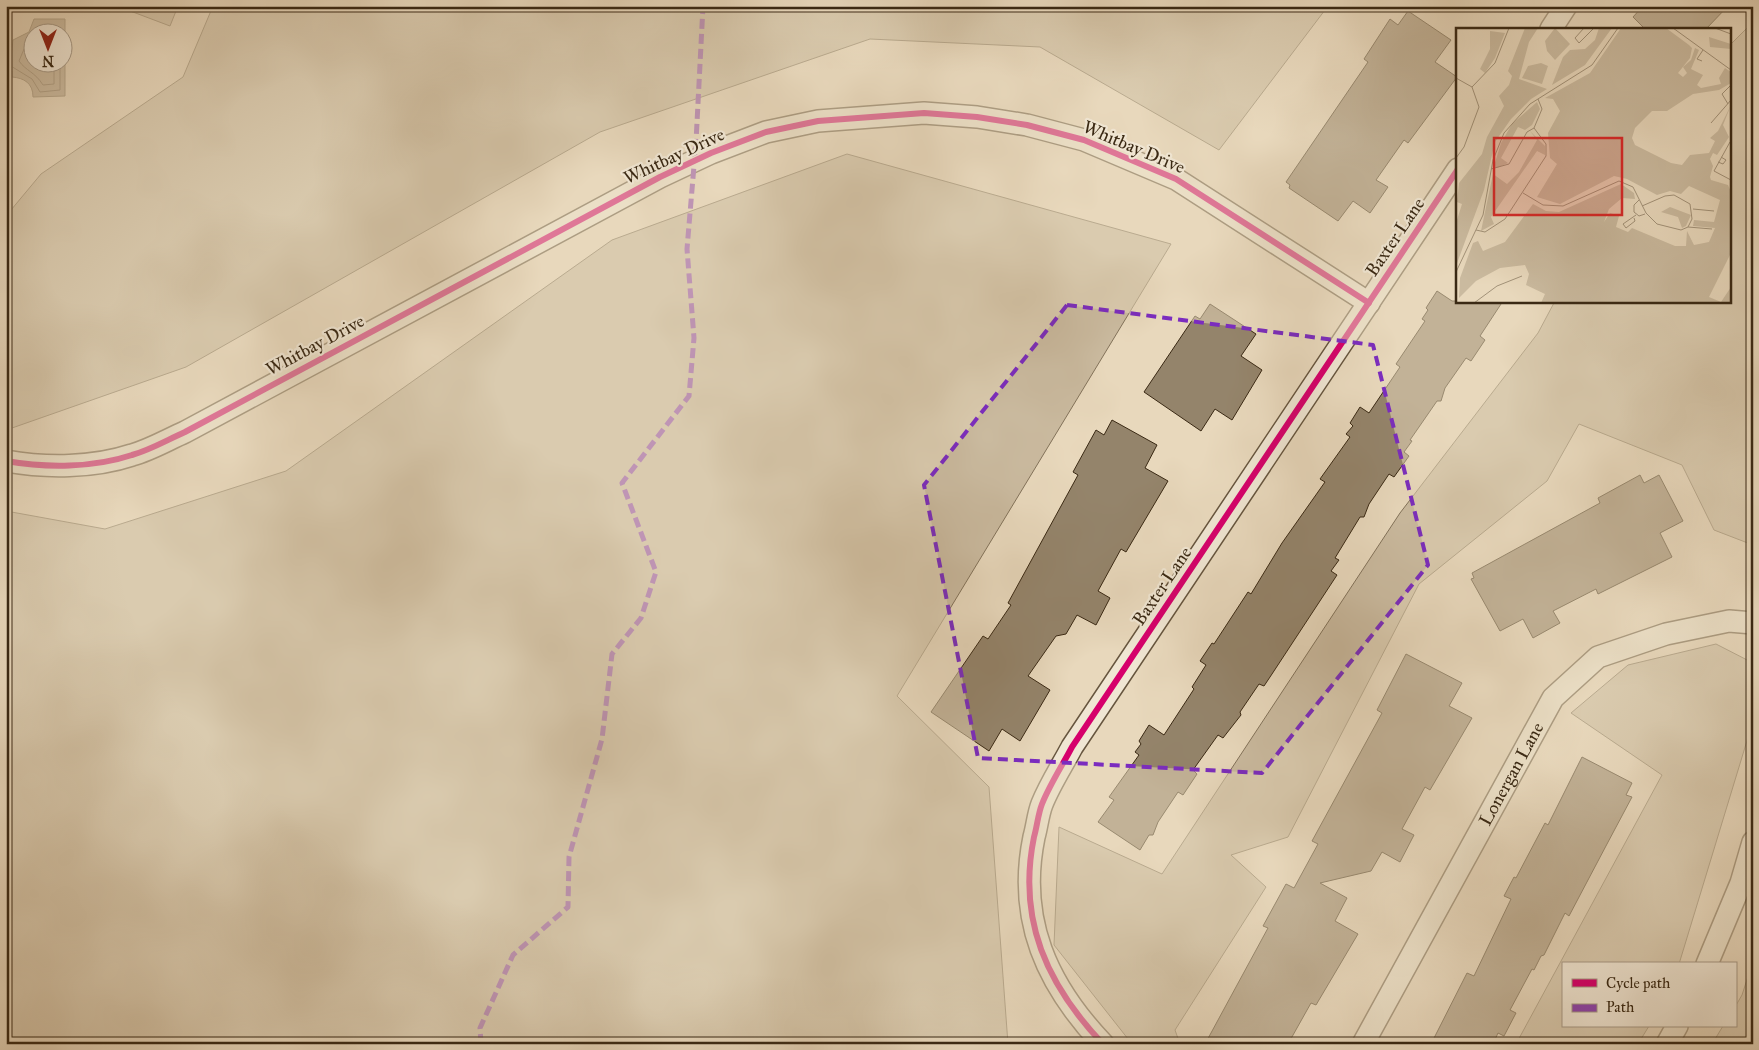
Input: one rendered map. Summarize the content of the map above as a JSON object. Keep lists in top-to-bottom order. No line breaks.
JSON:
{"streets":{"street":["Whitbay Drive","Baxter Lane","Lonergan Lane"]},"crossings":[["Whitbay Drive","Baxter Lane"]],"legend":["Cycle path","Path"],"north":"bottom"}
